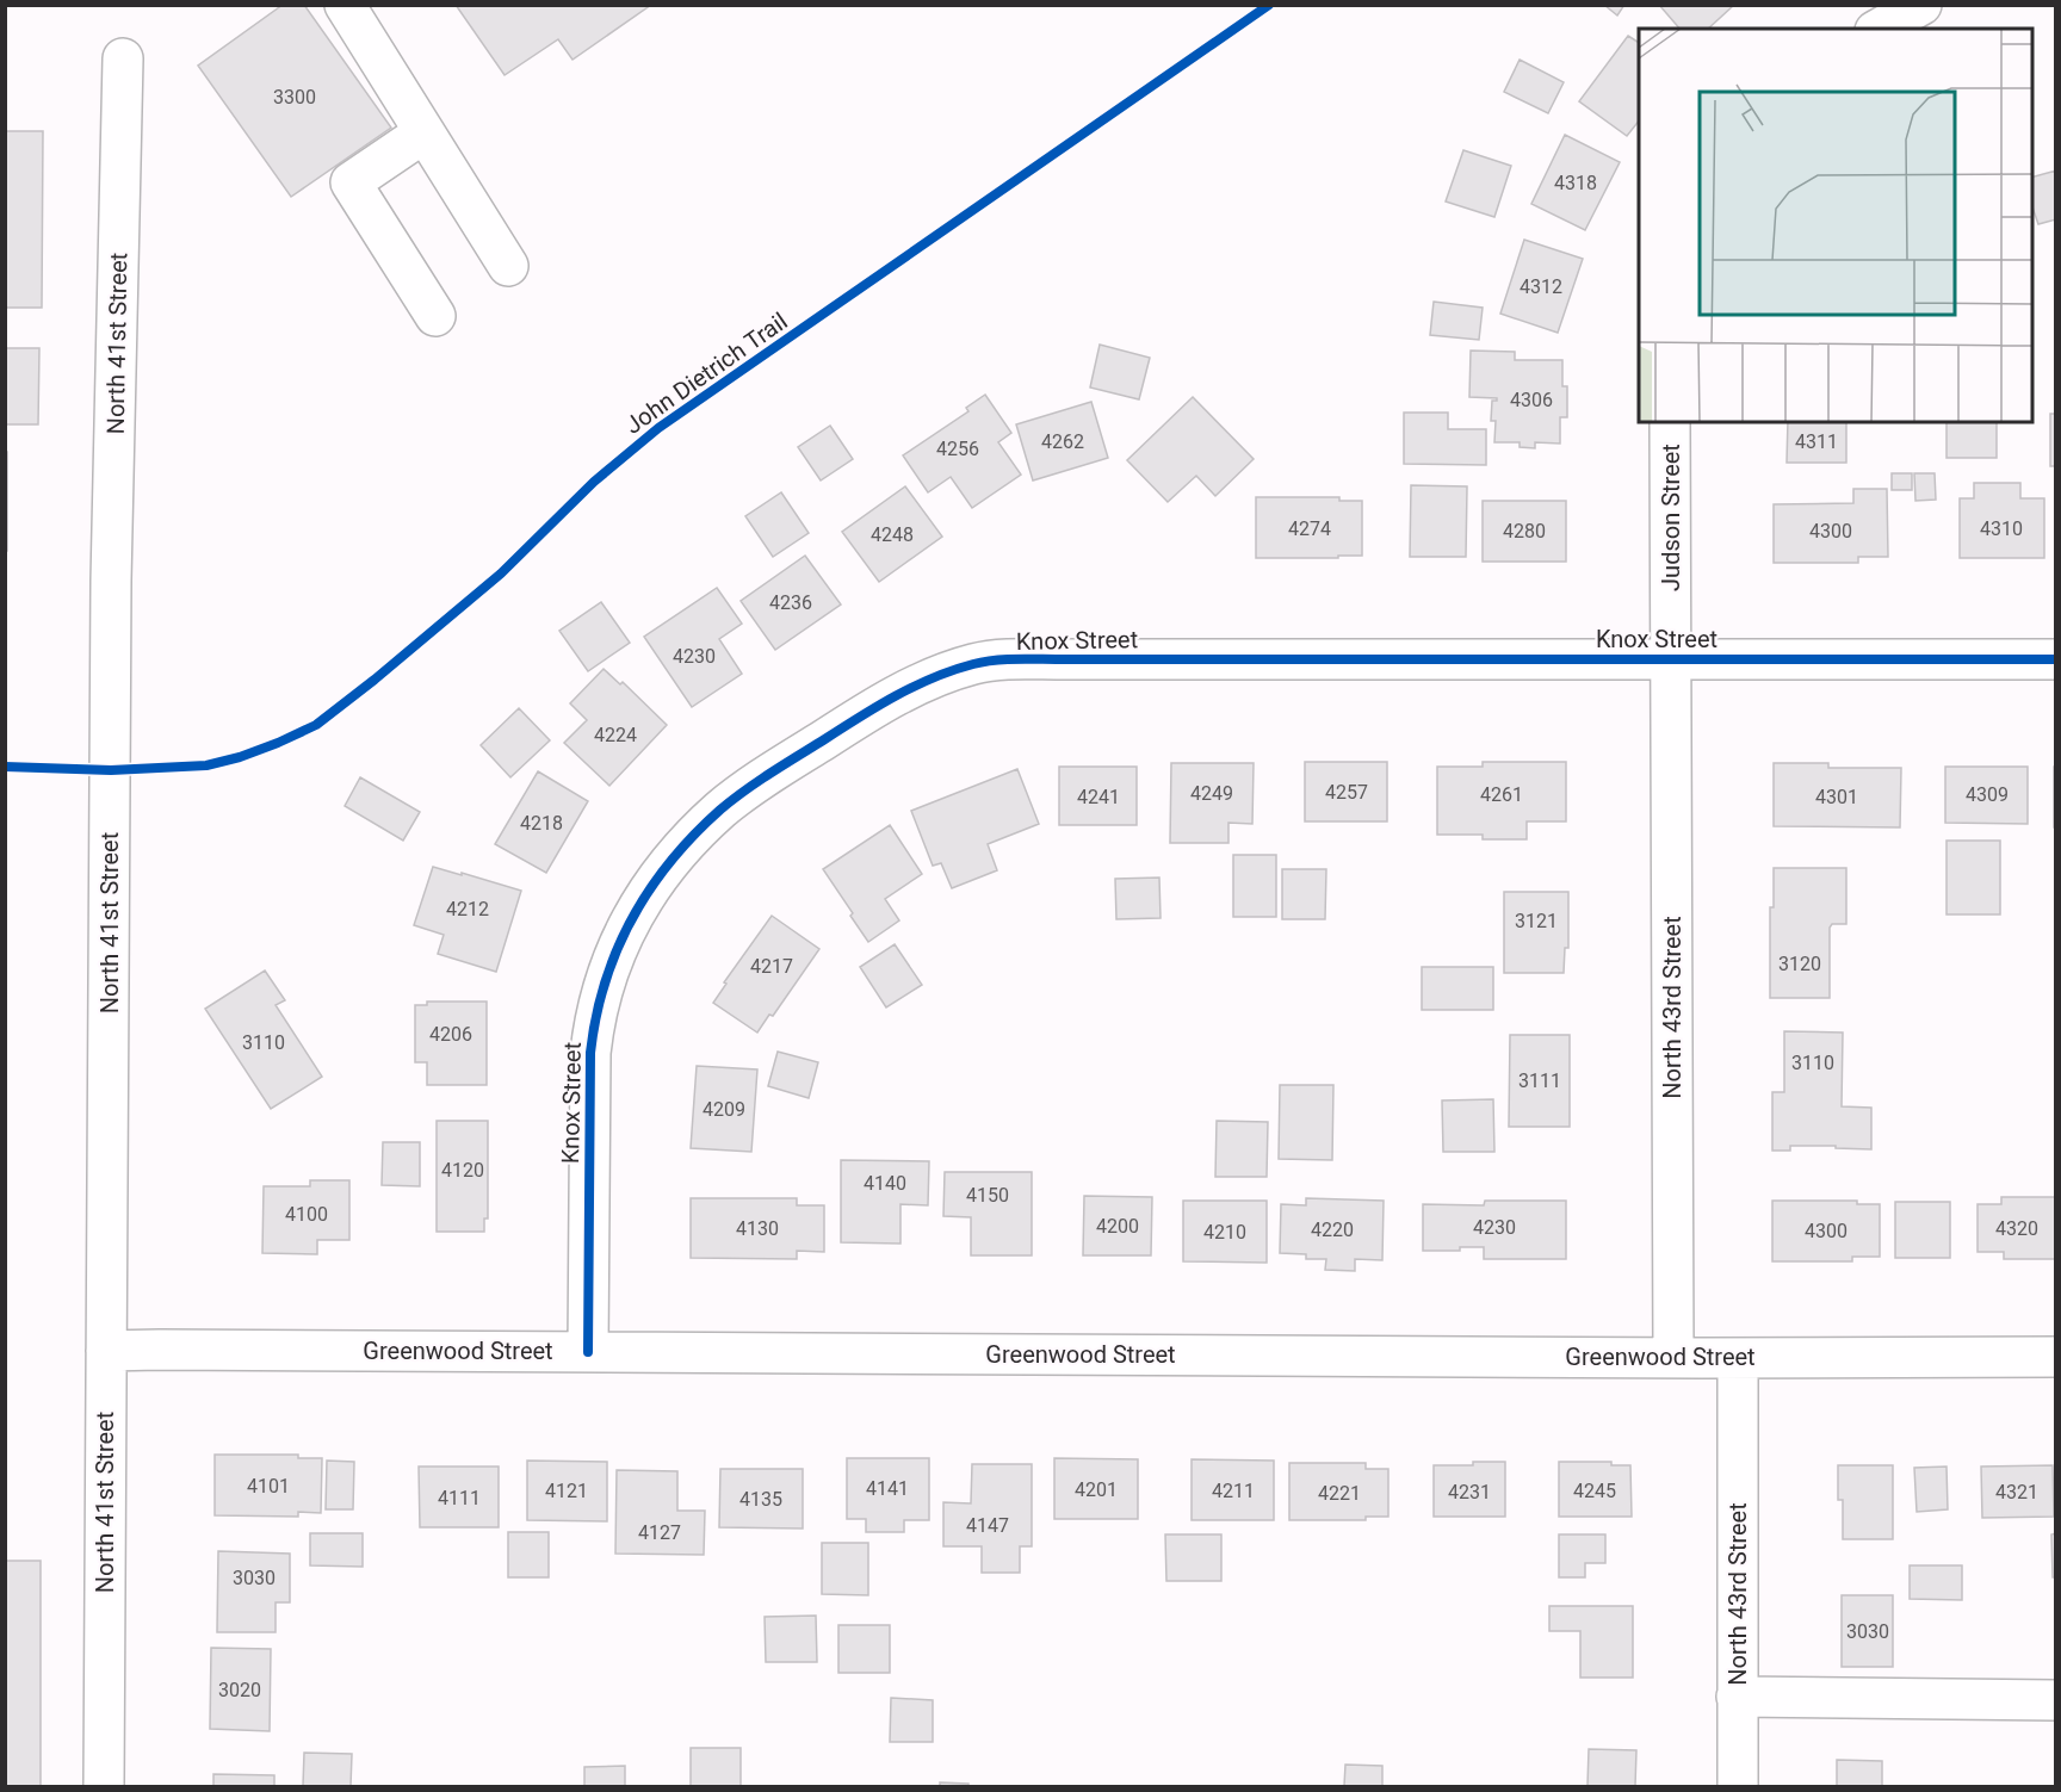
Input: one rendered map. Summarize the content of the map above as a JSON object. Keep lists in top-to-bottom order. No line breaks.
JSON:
{"streets":{"street":["North 41st Street","Judson Street","Knox Street","North 43rd Street","Greenwood Street"],"cycle path":["John Dietrich Trail"]},"crossings":[["North 41st Street","Greenwood Street"],["Judson Street","Knox Street"],["Judson Street","North 43rd Street"],["Knox Street","North 43rd Street"],["Knox Street","Greenwood Street"],["North 43rd Street","Greenwood Street"]],"house_numbers":["3300","4318","4312","4306","4262","4311","4256","4274","4310","4280","4300","4248","4236","4230","4224","4257","4249","4261","4309","4241","4301","4218","4212","3121","3120","4217","4206","3110","3110","3111","4209","4120","4140","4150","4100","4200","4230","4130","4320","4220","4300","4210","4101","4141","4201","4121","4211","4245","4231","4321","4221","4111","4135","4147","4127","3030","3030","3020"]}
